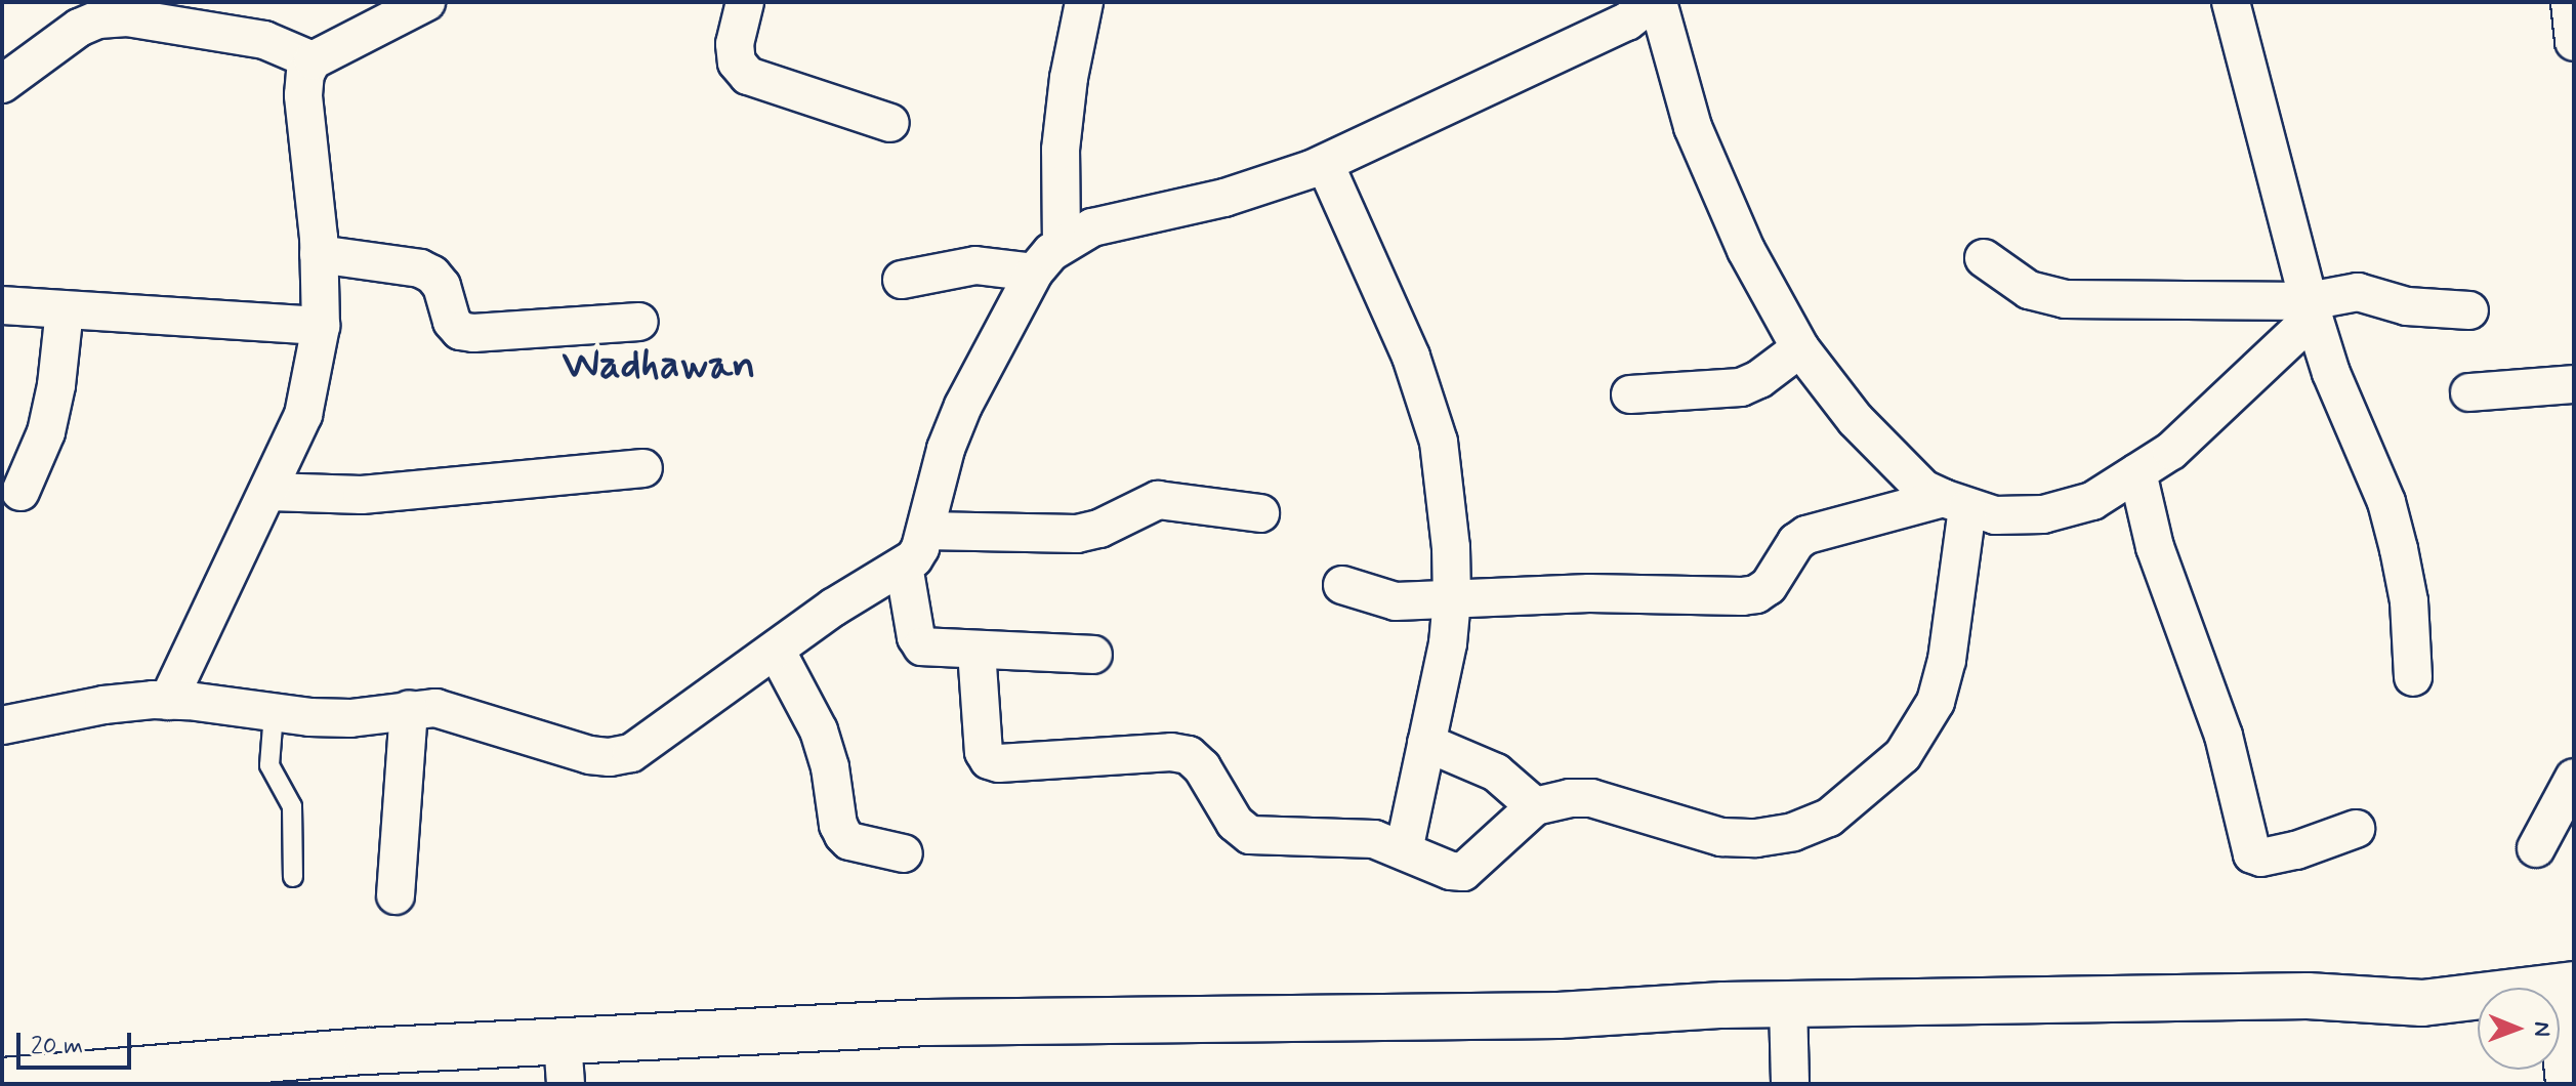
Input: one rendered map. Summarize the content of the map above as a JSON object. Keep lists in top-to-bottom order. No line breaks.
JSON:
{"districts":["Wadhawan"],"scale_bar":"20 m","north":"right"}
